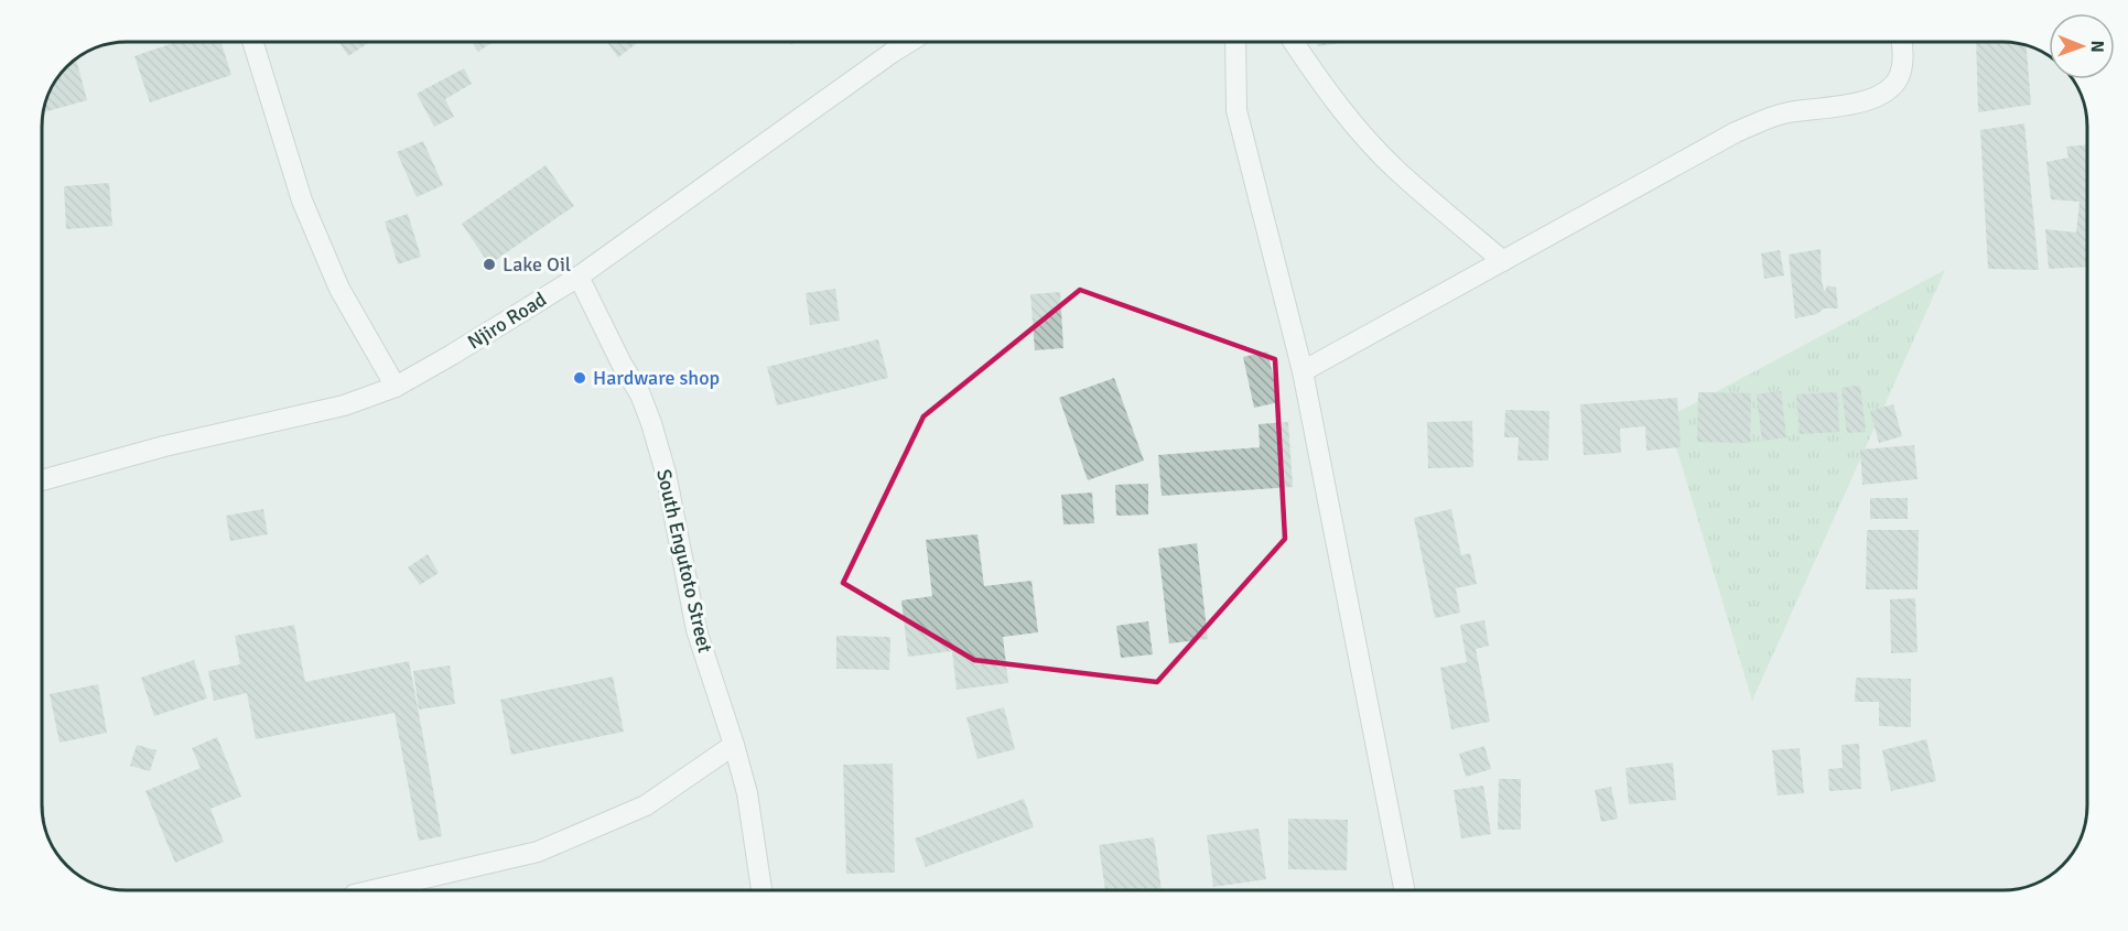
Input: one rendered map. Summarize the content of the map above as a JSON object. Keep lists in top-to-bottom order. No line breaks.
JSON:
{"streets":{"street":["Njiro Road","South Engutoto Street"]},"crossings":[["Njiro Road","South Engutoto Street"]],"places":["Lake Oil","Hardware shop"],"north":"right"}
